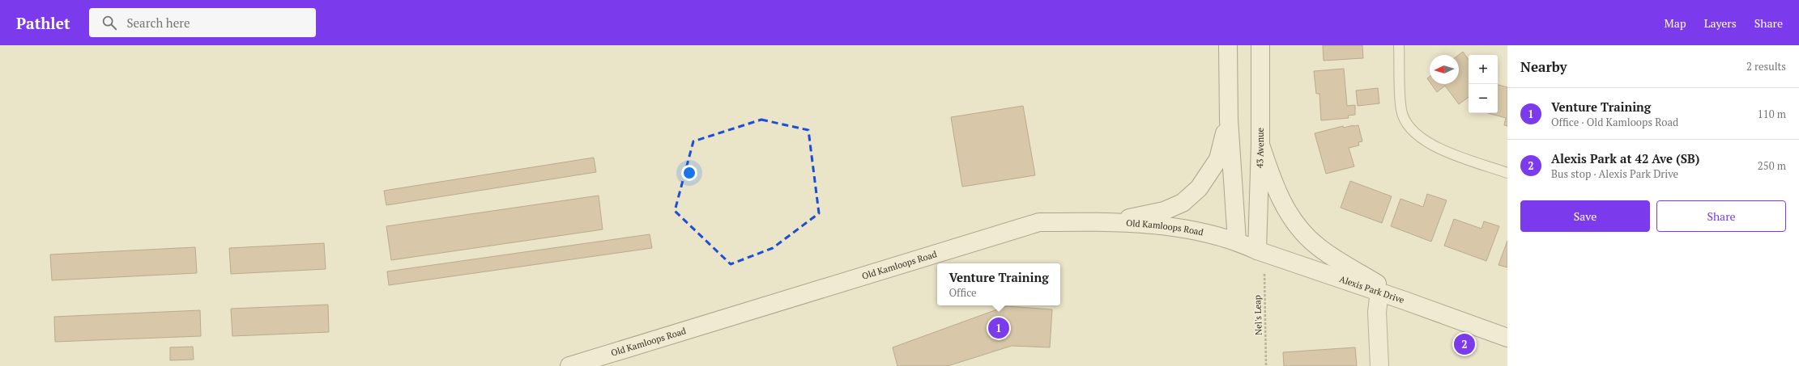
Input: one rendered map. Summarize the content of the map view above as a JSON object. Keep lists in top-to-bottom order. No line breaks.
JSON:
{"streets":{"street":["43 Avenue","Old Kamloops Road","Alexis Park Drive"],"path":["Nel's Leap"]},"crossings":[["43 Avenue","Alexis Park Drive"],["Old Kamloops Road","Alexis Park Drive"]],"north":"left","page":{"header":"Pathlet","search":"Search here","nav":["Map","Layers","Share"],"heading":["Nearby","2 results"],"map_buttons":["+","−"],"list":[{"mark":"1","name":"Venture Training","note":"Office · Old Kamloops Road","value":"110 m"},{"mark":"2","name":"Alexis Park at 42 Ave (SB)","note":"Bus stop · Alexis Park Drive","value":"250 m"}],"buttons":["Save","Share"],"popup":["Venture Training","Office"],"pins":["1","2"]}}
